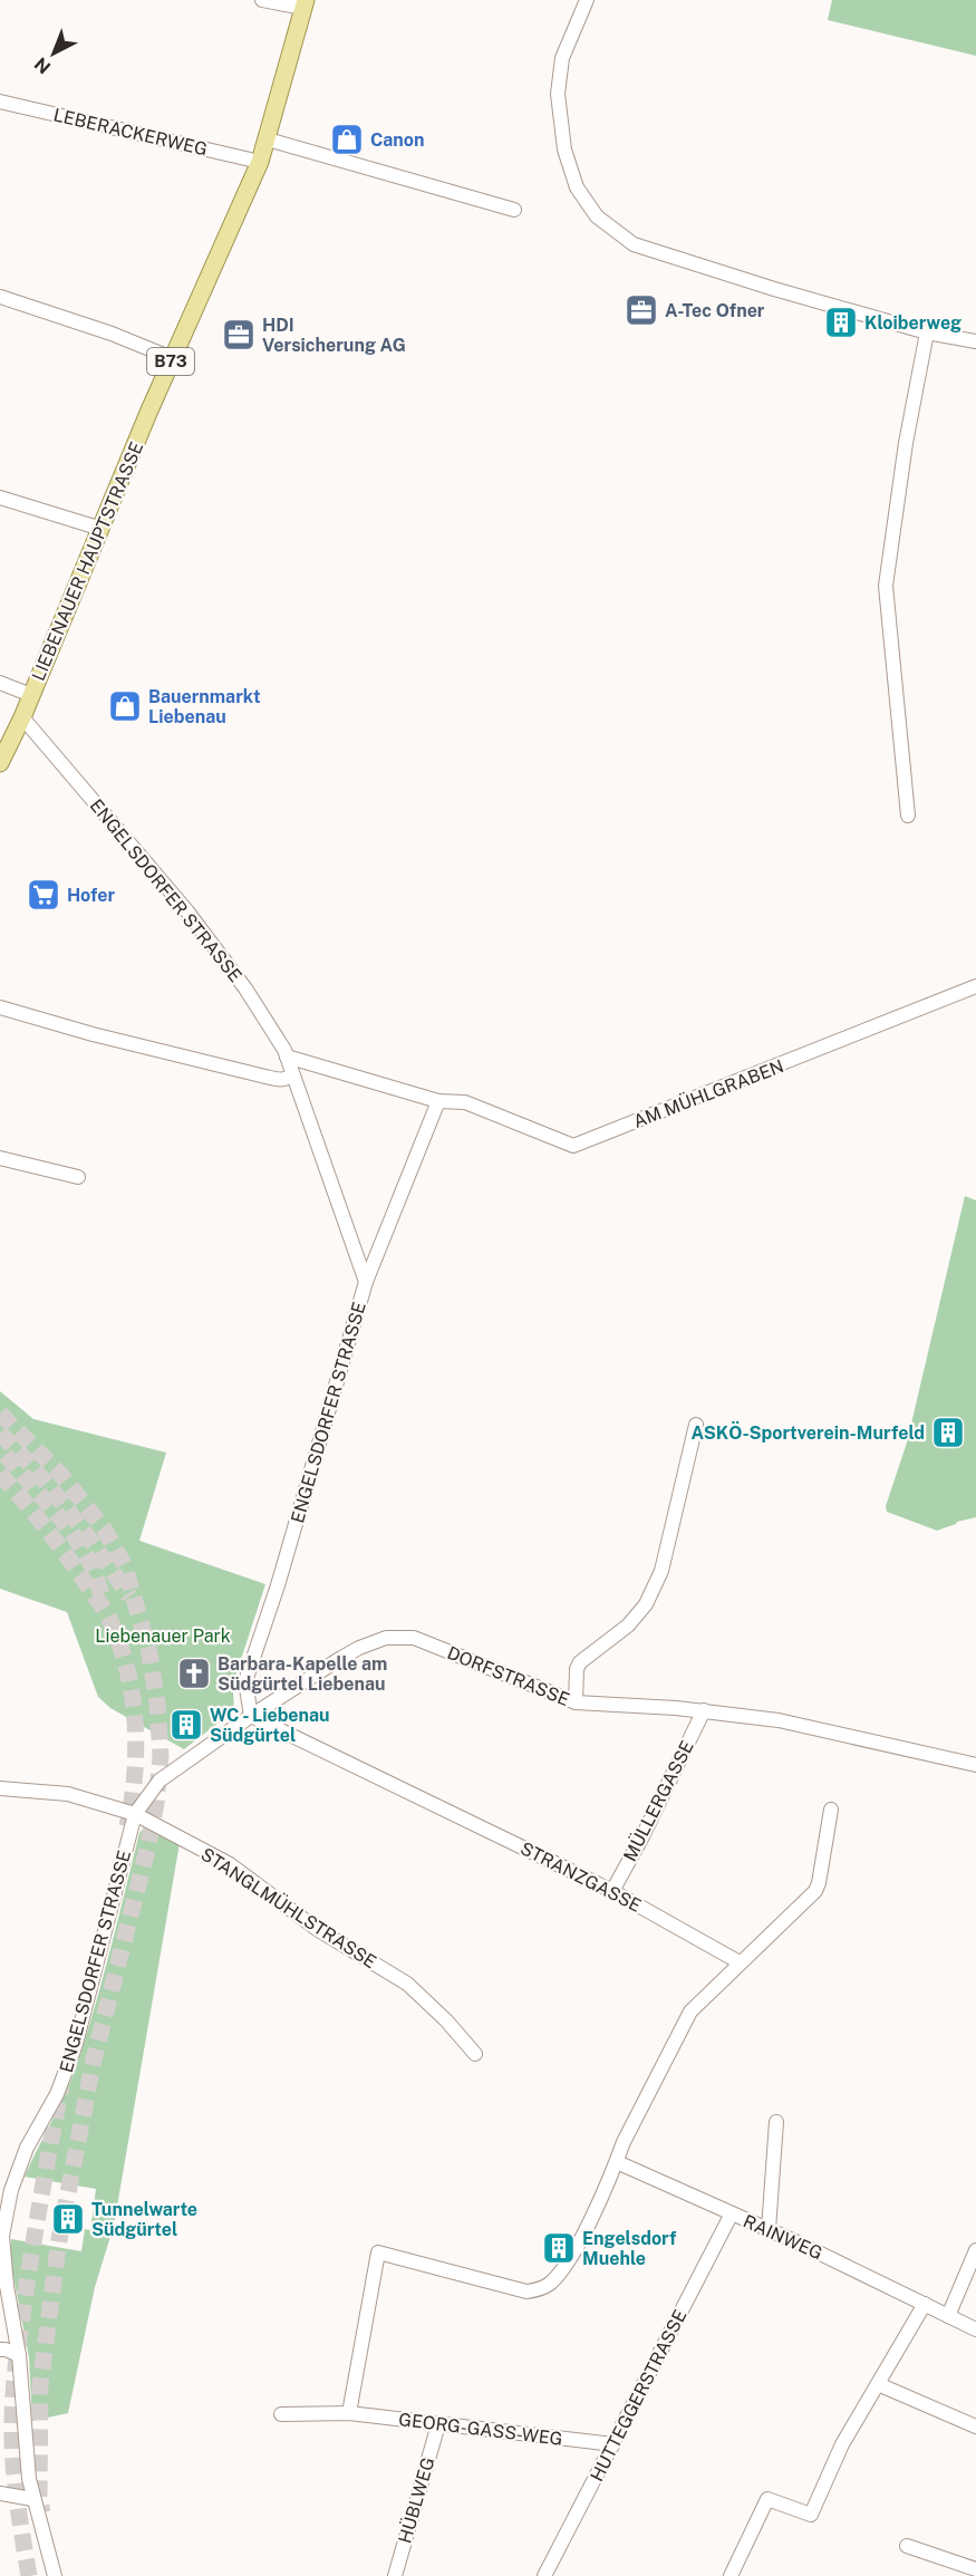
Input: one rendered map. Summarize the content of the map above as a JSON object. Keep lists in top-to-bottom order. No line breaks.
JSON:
{"streets":{"main road":["B73","LIEBENAUER HAUPTSTRASSE"],"street":["LEBERACKERWEG","ENGELSDORFER STRASSE","AM MÜHLGRABEN","DORFSTRASSE","MÜLLERGASSE","STRANZGASSE","STANGLMÜHLSTRASSE","RAINWEG","HUTTEGGERSTRASSE","GEORG-GASS-WEG","HÜBLWEG"]},"crossings":[["LEBERACKERWEG","LIEBENAUER HAUPTSTRASSE"],["LIEBENAUER HAUPTSTRASSE","ENGELSDORFER STRASSE"],["ENGELSDORFER STRASSE","AM MÜHLGRABEN"],["ENGELSDORFER STRASSE","DORFSTRASSE"],["ENGELSDORFER STRASSE","STRANZGASSE"],["ENGELSDORFER STRASSE","STANGLMÜHLSTRASSE"],["DORFSTRASSE","MÜLLERGASSE"],["DORFSTRASSE","STRANZGASSE"],["MÜLLERGASSE","STRANZGASSE"],["RAINWEG","HUTTEGGERSTRASSE"],["HUTTEGGERSTRASSE","GEORG-GASS-WEG"],["GEORG-GASS-WEG","HÜBLWEG"]],"parks":["Liebenauer Park"],"places":{"shop":["Canon","Bauernmarkt Liebenau"],"office":["A-Tec Ofner","HDI Versicherung AG"],"building":["Kloiberweg","ASKÖ-Sportverein-Murfeld","WC - Liebenau Südgürtel","Tunnelwarte Südgürtel","Engelsdorf Muehle"],"supermarket":["Hofer"],"church":["Barbara-Kapelle am Südgürtel Liebenau"]},"north":"bottom left"}
